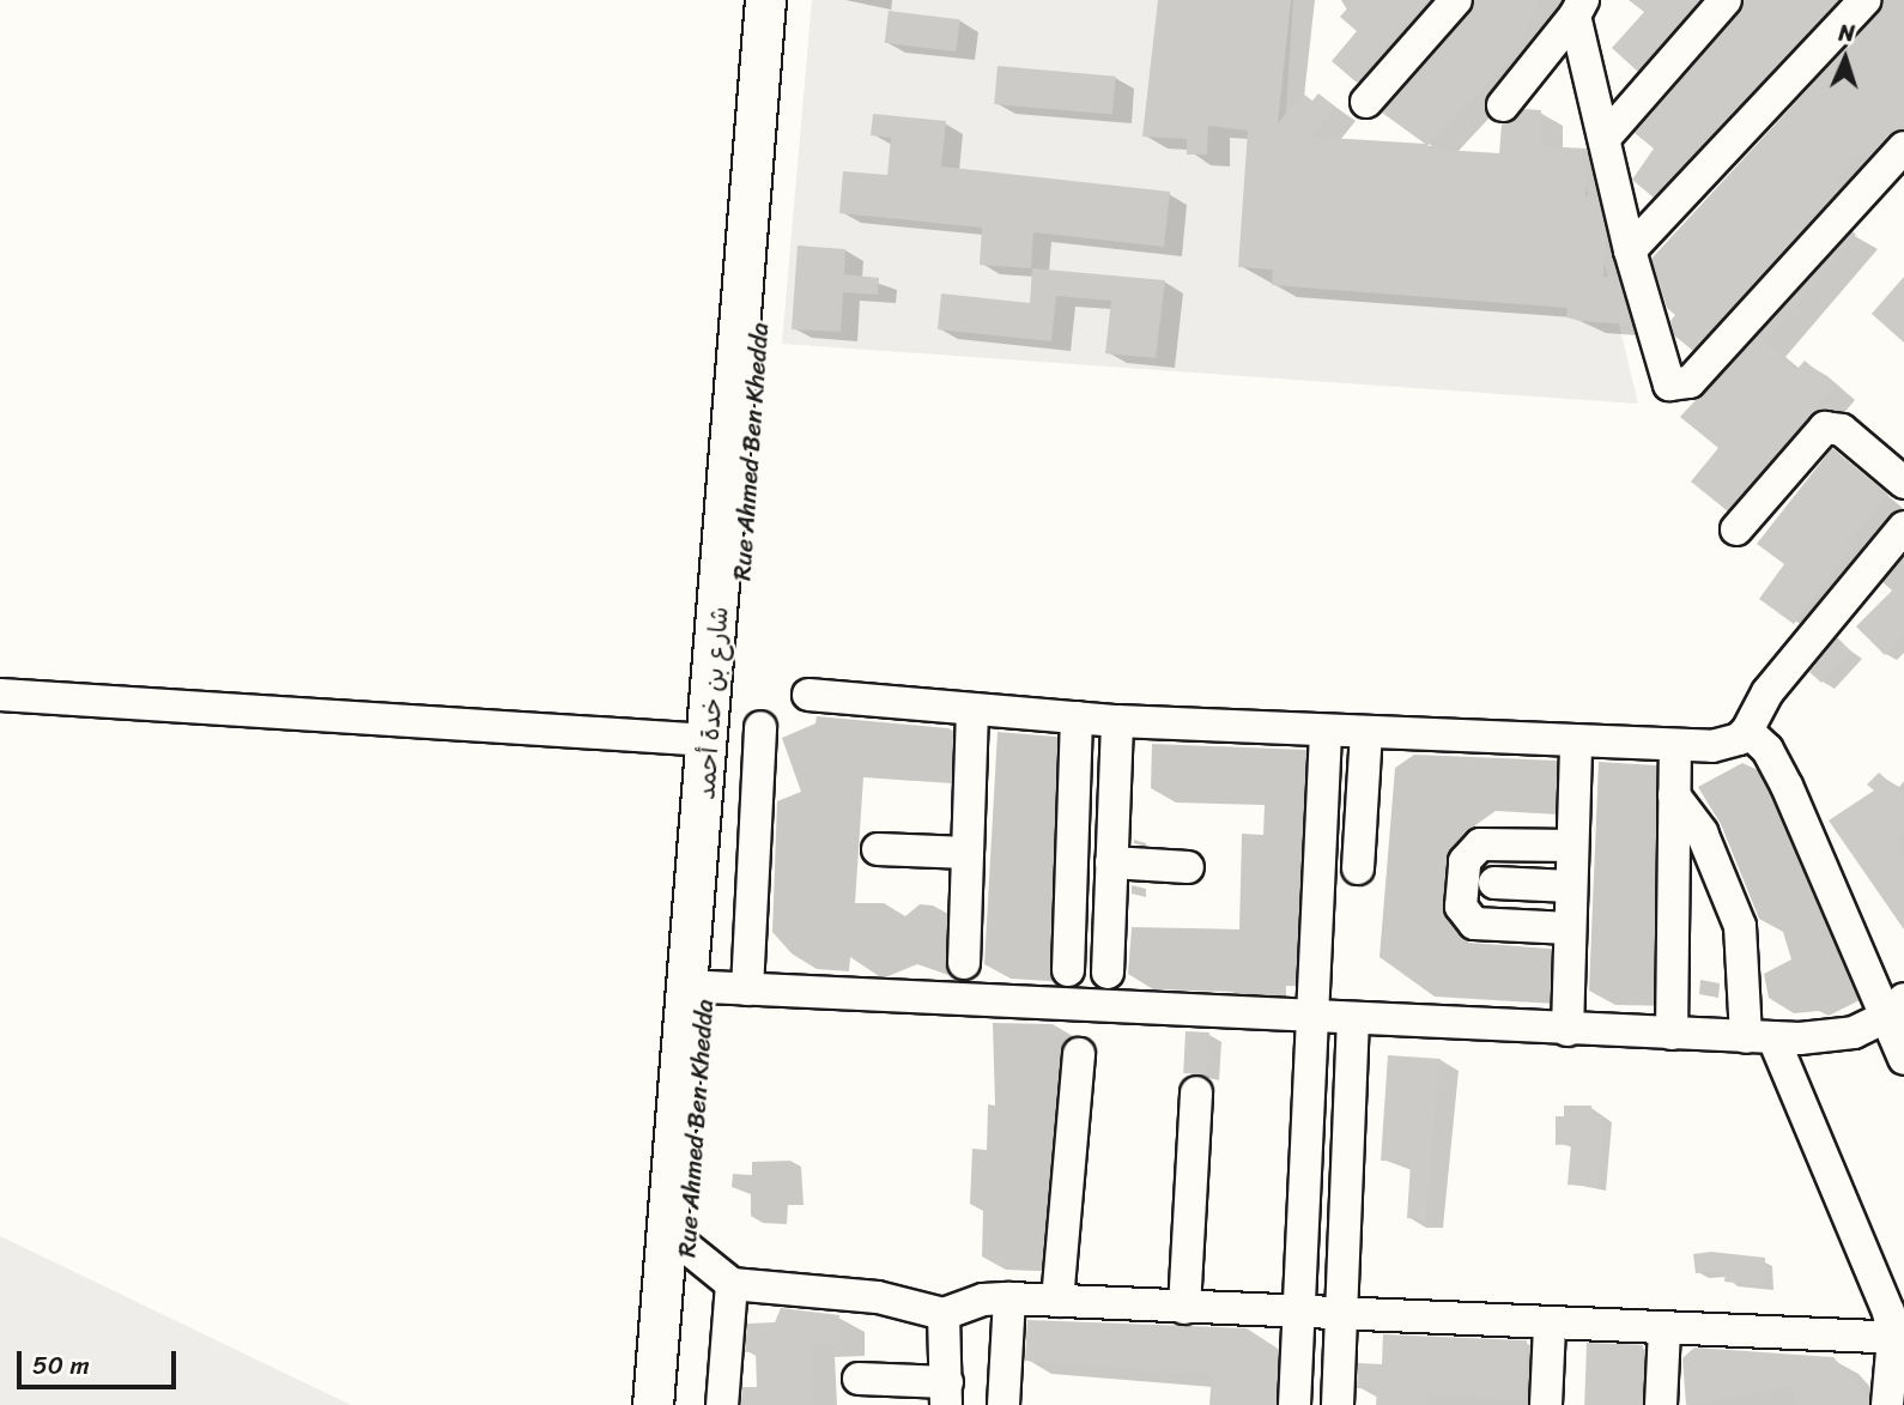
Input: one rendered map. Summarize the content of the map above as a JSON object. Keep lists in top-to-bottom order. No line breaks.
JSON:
{"streets":{"main road":["Rue Ahmed Ben Khedda","شارع بن خدة أحمد"]},"scale_bar":"50 m","north":"top"}
